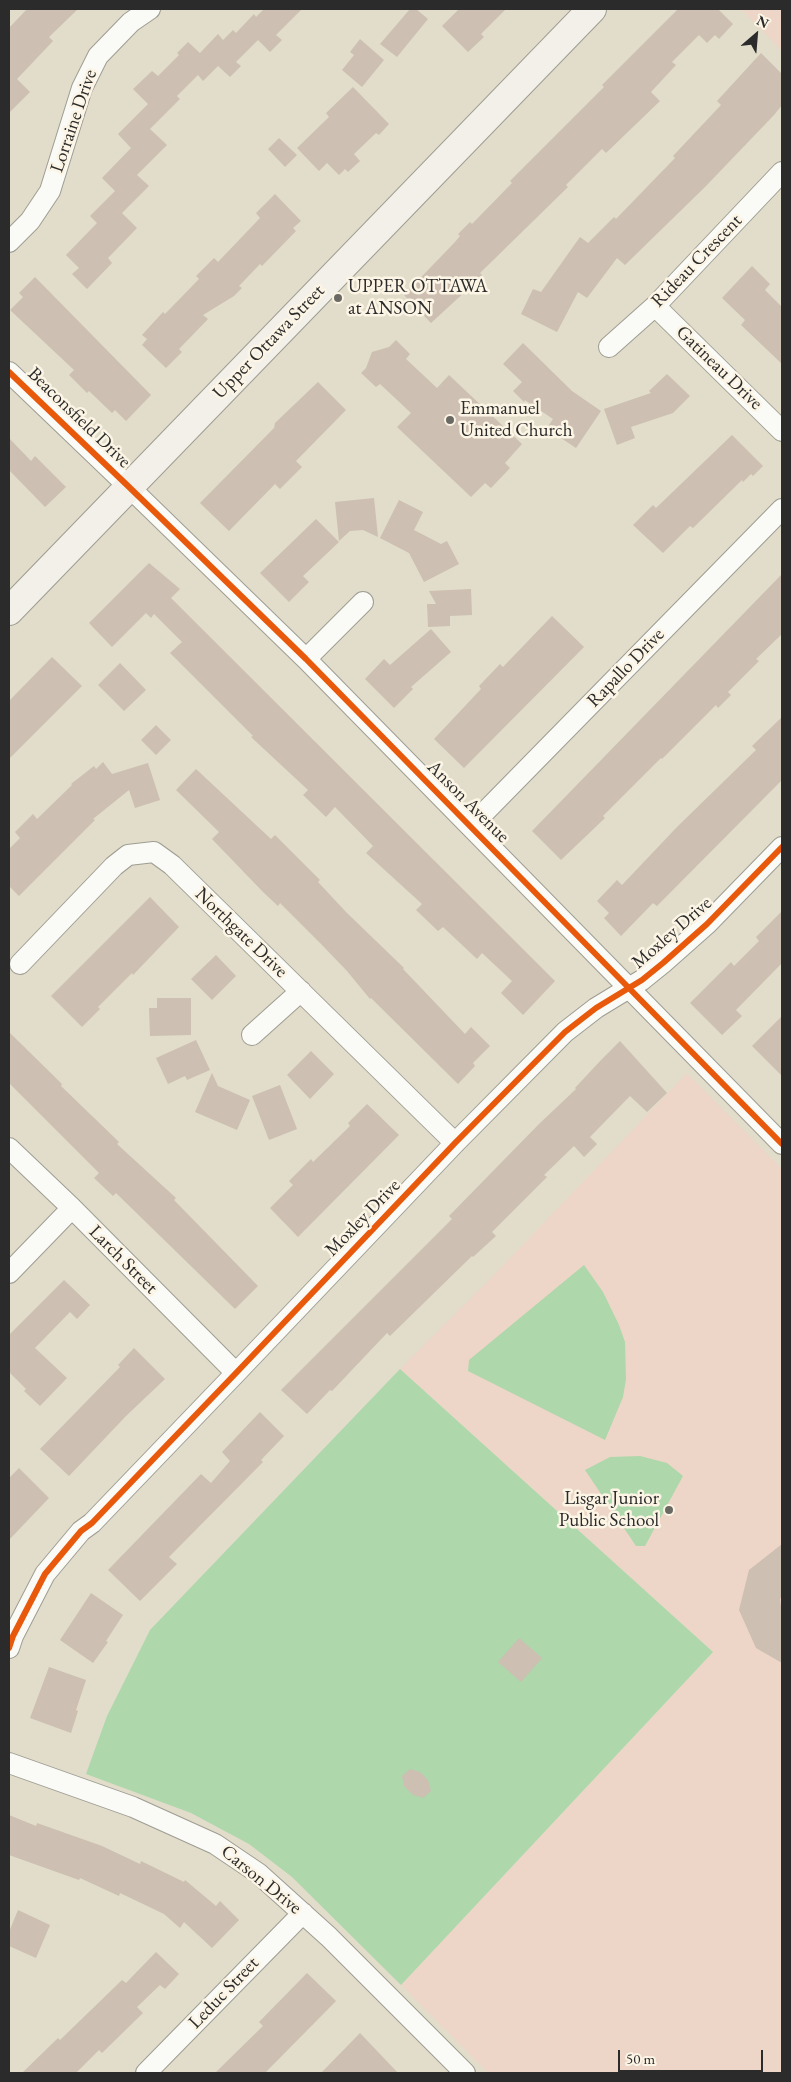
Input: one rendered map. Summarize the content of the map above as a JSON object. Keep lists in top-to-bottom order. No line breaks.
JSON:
{"streets":{"main road":["Upper Ottawa Street"],"street":["Lorraine Drive","Rideau Crescent","Gatineau Drive","Beaconsfield Drive","Rapallo Drive","Anson Avenue","Northgate Drive","Moxley Drive","Larch Street","Carson Drive","Leduc Street"]},"crossings":[["Rideau Crescent","Gatineau Drive"],["Upper Ottawa Street","Beaconsfield Drive"],["Upper Ottawa Street","Anson Avenue"],["Beaconsfield Drive","Anson Avenue"],["Rapallo Drive","Anson Avenue"],["Anson Avenue","Moxley Drive"],["Northgate Drive","Moxley Drive"],["Moxley Drive","Larch Street"],["Carson Drive","Leduc Street"]],"places":["UPPER OTTAWA at ANSON","Emmanuel United Church","Lisgar Junior Public School"],"scale_bar":"50 m","north":"top right"}
